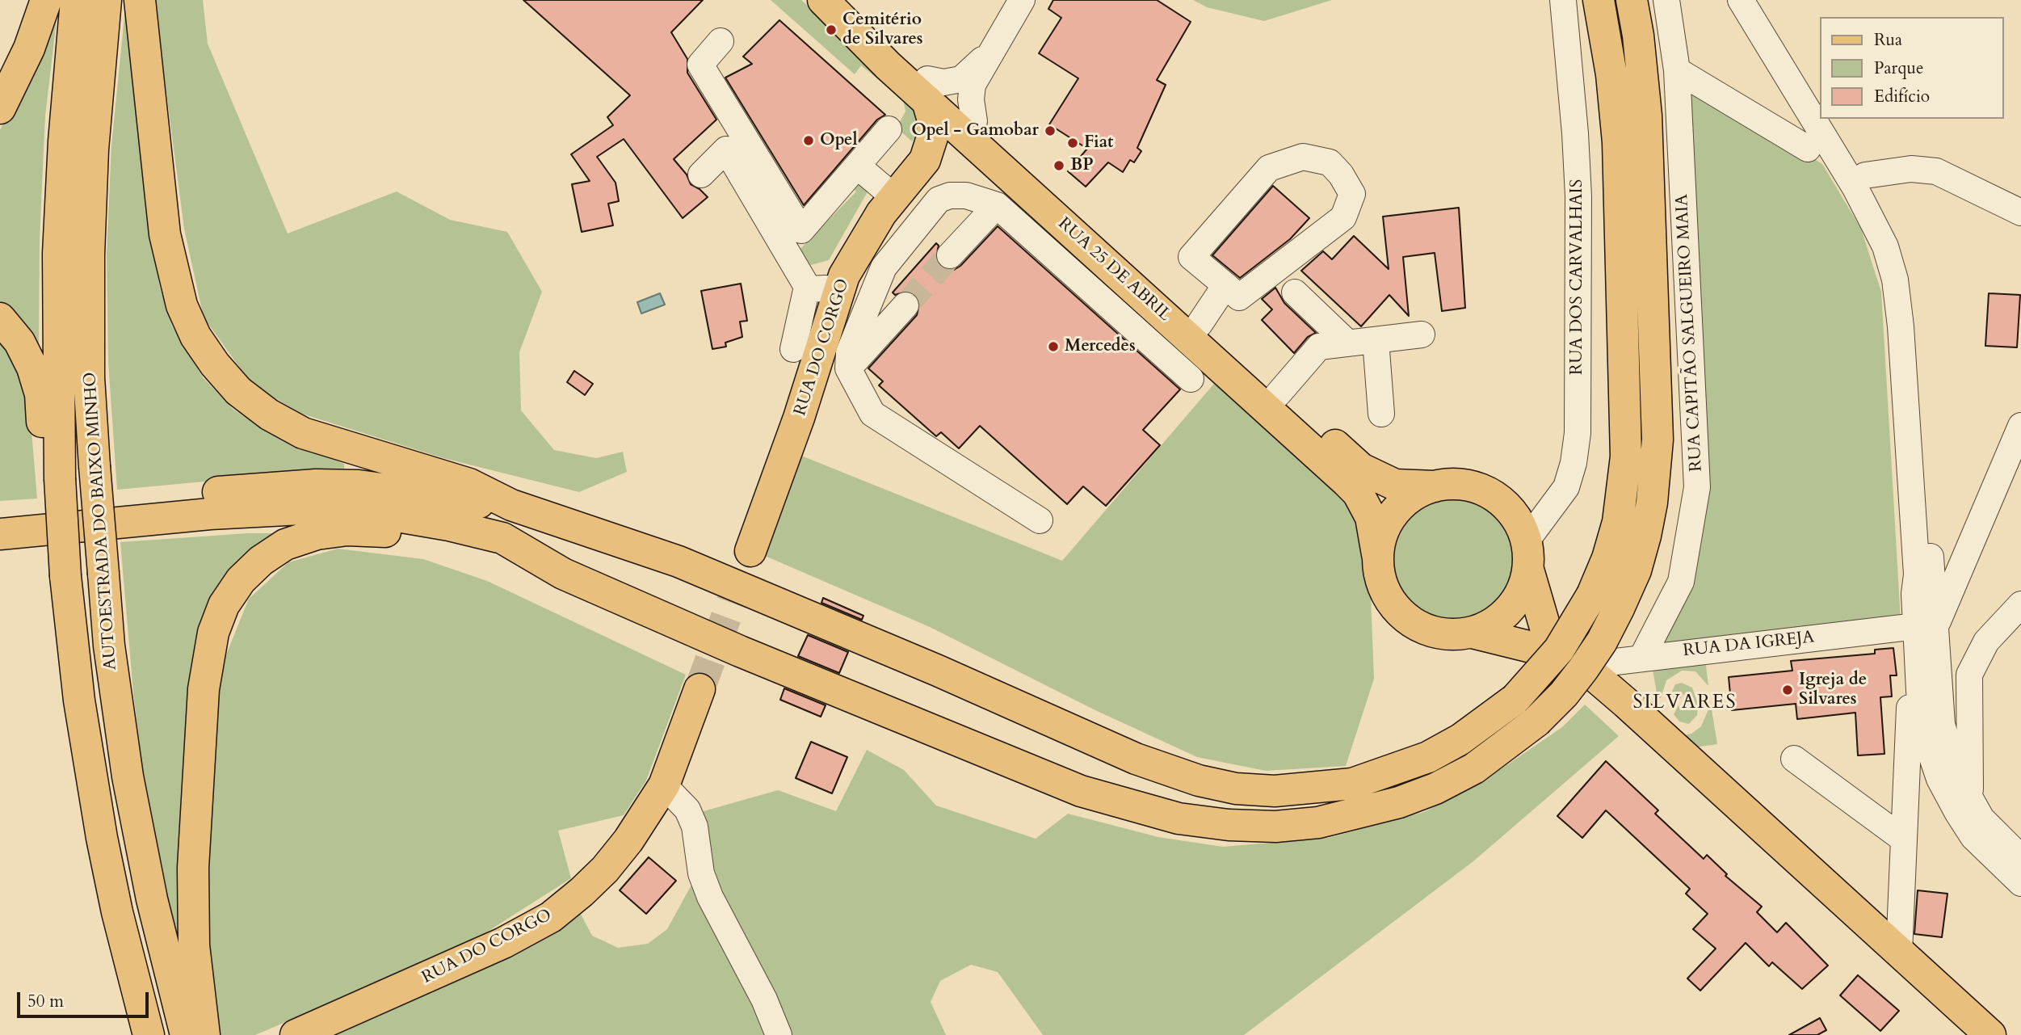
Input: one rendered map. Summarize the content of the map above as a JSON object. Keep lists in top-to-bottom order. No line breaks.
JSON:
{"streets":{"main road":["RUA 25 DE ABRIL","RUA DO CORGO","AUTOESTRADA DO BAIXO MINHO"],"street":["RUA DOS CARVALHAIS","RUA CAPITÃO SALGUEIRO MAIA","RUA DA IGREJA"]},"crossings":[["RUA 25 DE ABRIL","RUA DOS CARVALHAIS"],["RUA 25 DE ABRIL","RUA DO CORGO"],["RUA CAPITÃO SALGUEIRO MAIA","RUA DA IGREJA"]],"districts":["SILVARES"],"places":["Cemitério de Silvares","Opel - Gamobar","Opel","Fiat","BP","Mercedes","Igreja de Silvares"],"legend":["Rua","Parque","Edifício"],"scale_bar":"50 m"}
